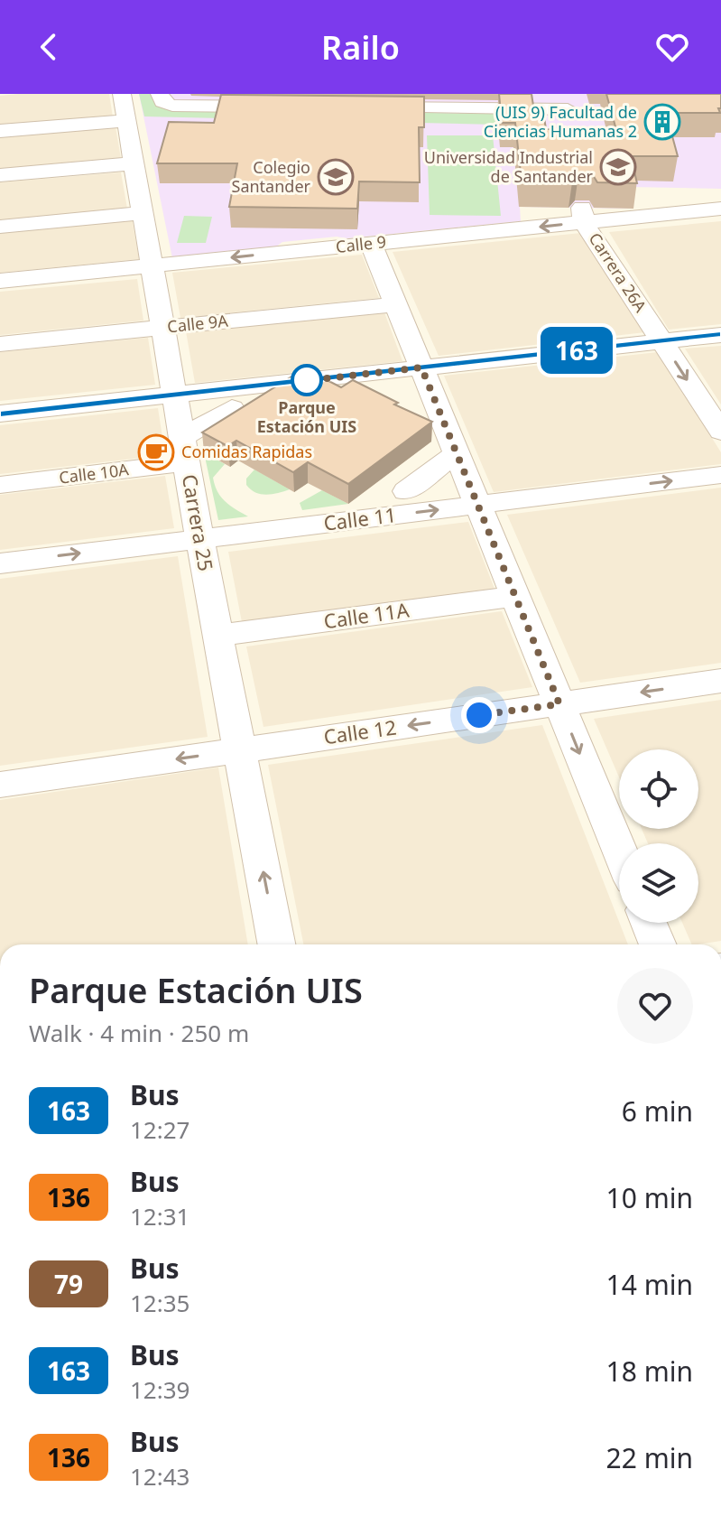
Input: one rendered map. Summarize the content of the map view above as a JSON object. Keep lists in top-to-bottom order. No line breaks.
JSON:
{"streets":{"street":["Calle 9","Carrera 26A","Calle 9A","Calle 10A","Calle 11","Carrera 25","Calle 11A","Calle 12"]},"crossings":[["Calle 9","Carrera 26A"],["Calle 9","Carrera 25"],["Calle 9A","Carrera 25"],["Calle 10A","Carrera 25"],["Calle 11","Carrera 25"],["Carrera 25","Calle 11A"],["Carrera 25","Calle 12"]],"one_way":["Calle 12"],"places":{"building":["(UIS 9) Facultad de Ciencias Humanas 2"],"school or university":["Universidad Industrial de Santander","Colegio Santander"],"other":["Parque Estación UIS"],"cafe":["Comidas Rapidas"]},"lines":["bus line 163"],"page":{"header":"Railo","on_map":"163","heading":["Parque Estación UIS","Walk · 4 min · 250 m"],"list":[{"mark":"163","name":"Bus","note":"12:27","value":"6 min"},{"mark":"136","name":"Bus","note":"12:31","value":"10 min"},{"mark":"79","name":"Bus","note":"12:35","value":"14 min"},{"mark":"163","name":"Bus","note":"12:39","value":"18 min"},{"mark":"136","name":"Bus","note":"12:43","value":"22 min"}]}}
